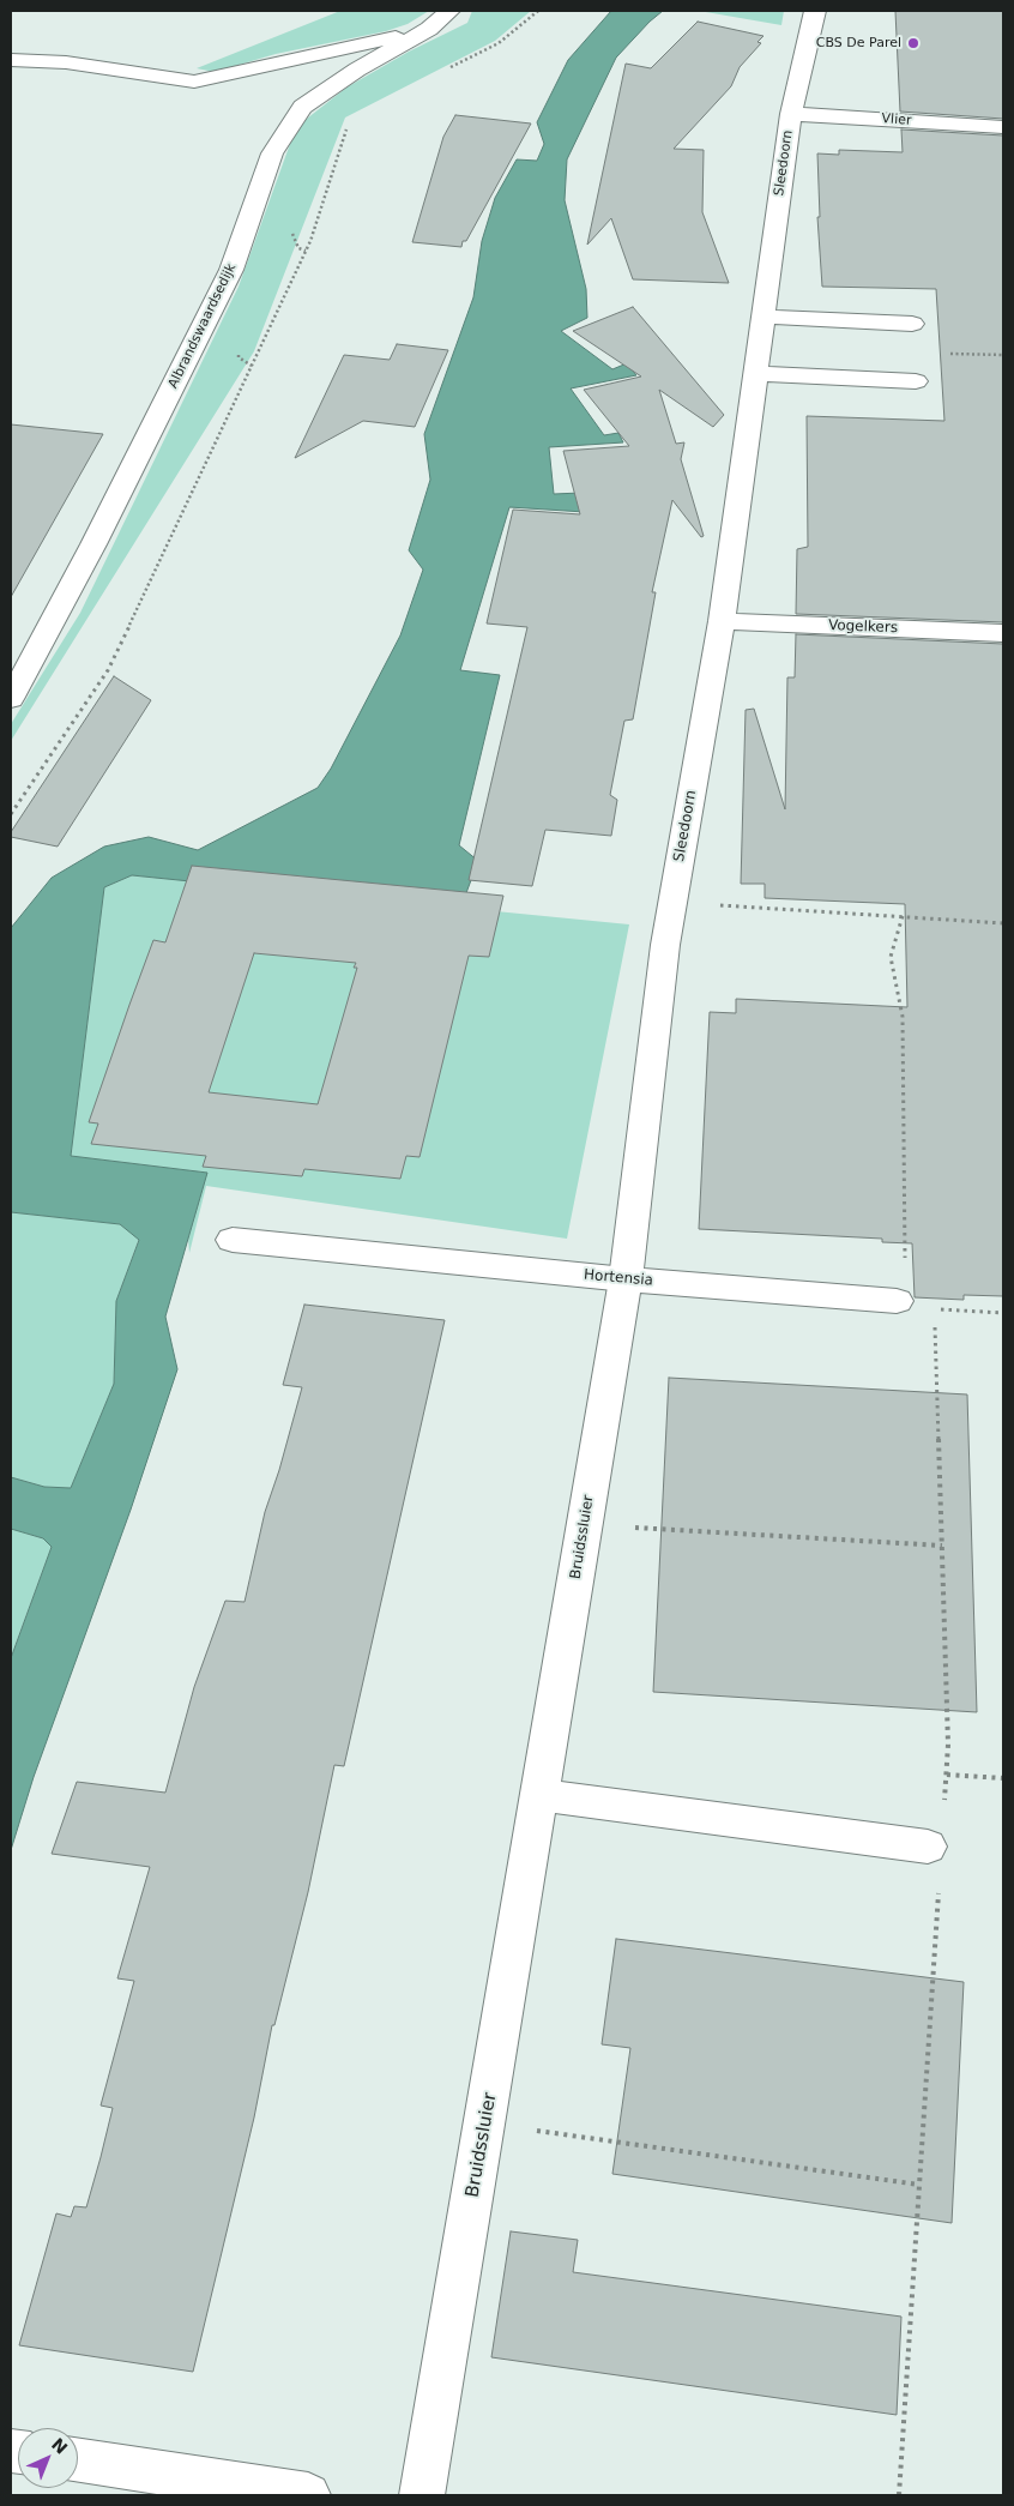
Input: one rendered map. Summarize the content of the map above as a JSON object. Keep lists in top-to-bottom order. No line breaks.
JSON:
{"streets":{"street":["Vlier","Sleedoorn","Albrandswaardsedijk","Vogelkers","Hortensia","Bruidssluier"]},"crossings":[["Vlier","Sleedoorn"],["Sleedoorn","Vogelkers"],["Sleedoorn","Hortensia"],["Sleedoorn","Bruidssluier"],["Hortensia","Bruidssluier"]],"places":["CBS De Parel"],"north":"top right"}
